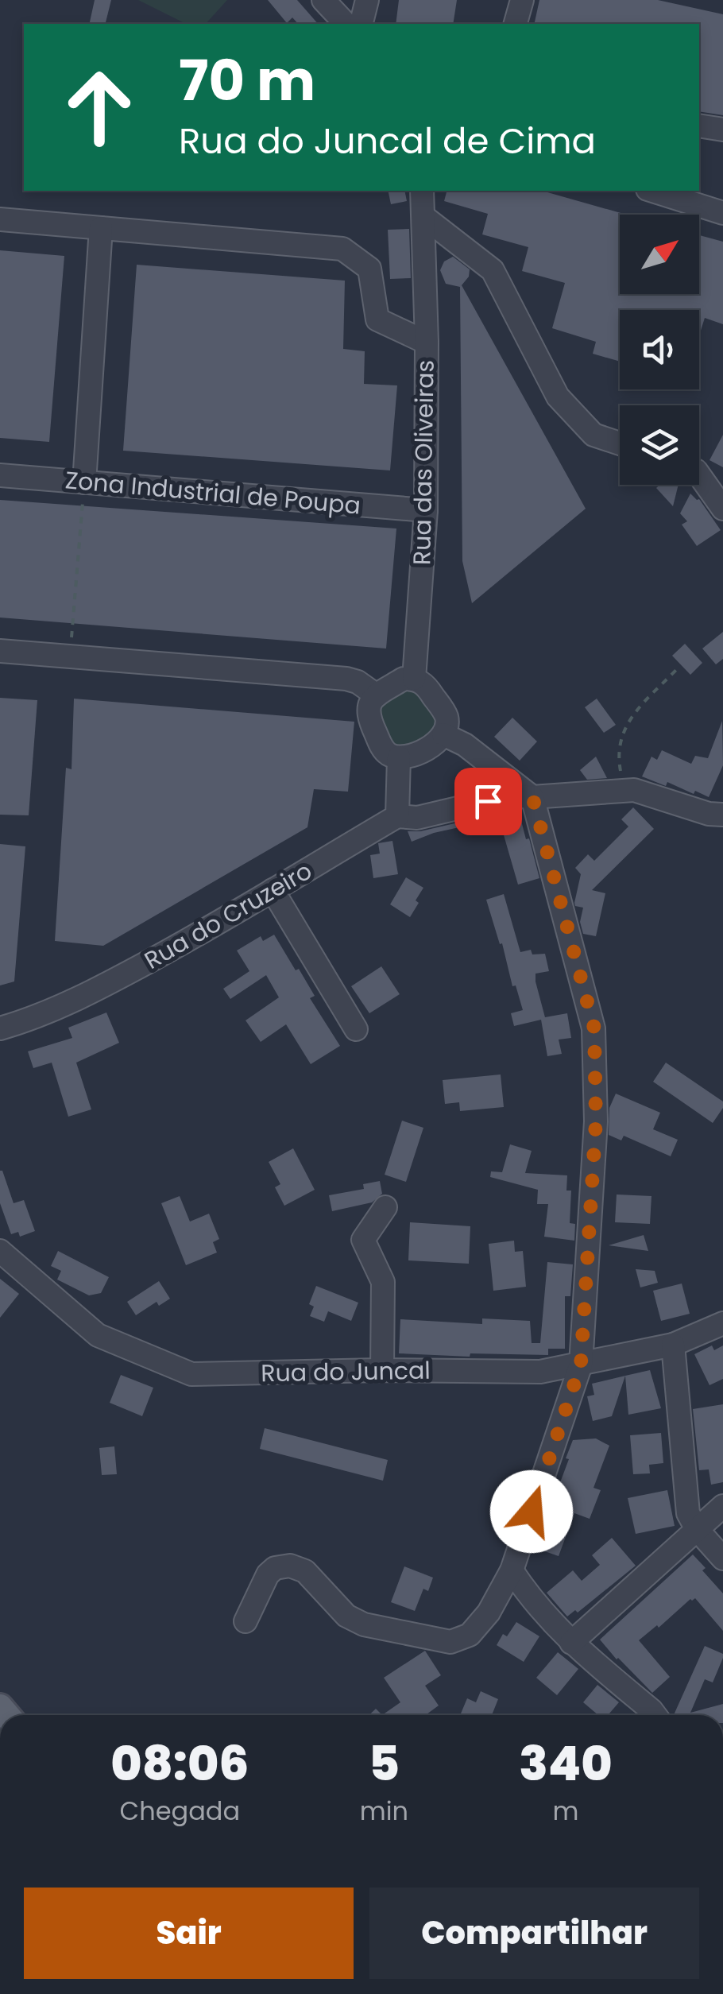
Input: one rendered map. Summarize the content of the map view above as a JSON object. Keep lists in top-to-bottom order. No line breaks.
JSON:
{"streets":{"street":["Rua das Oliveiras","Zona Industrial de Poupa","Rua do Cruzeiro","Rua do Juncal"]},"crossings":[["Rua das Oliveiras","Zona Industrial de Poupa"]],"north":"top right","page":{"turn":["70 m","Rua do Juncal de Cima"],"eta":["08:06","Chegada","5","min","340","m"],"buttons":["Sair","Compartilhar"]}}
